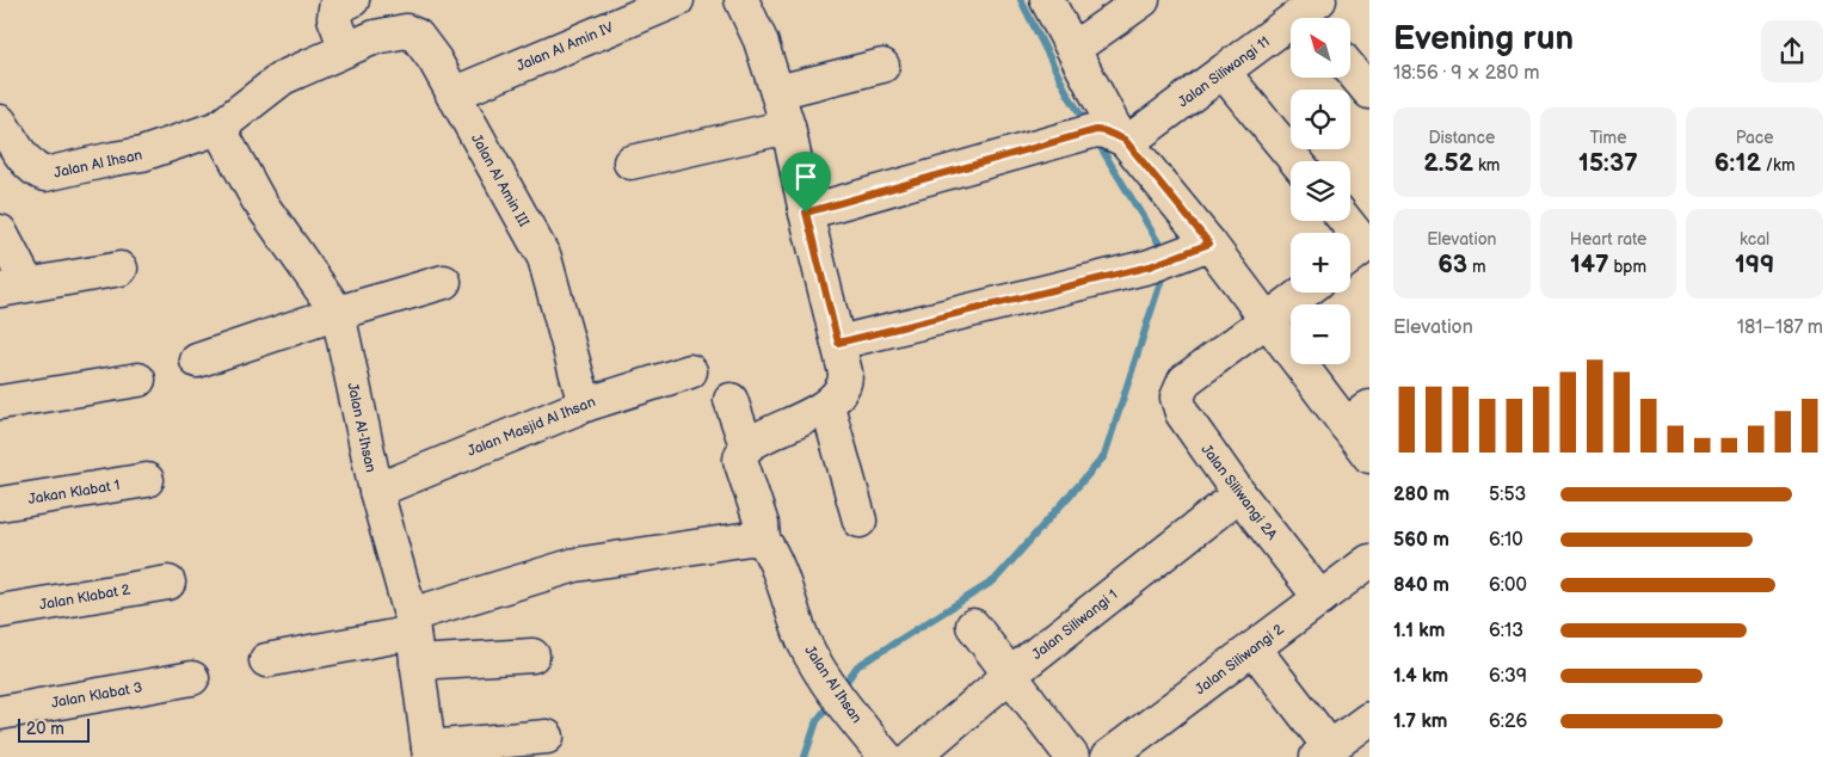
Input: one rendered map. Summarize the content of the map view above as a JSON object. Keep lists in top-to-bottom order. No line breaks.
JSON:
{"streets":{"street":["Jalan Al Amin IV","Jalan Siliwangi 11","Jalan Al Ihsan","Jalan Al Amin III","Jalan Masjid Al Ihsan","Jalan Al-Ihsan","Jakan Klabat 1","Jalan Siliwangi 2A","Jalan Klabat 2","Jalan Siliwangi 1","Jalan Siliwangi 2","Jalan Klabat 3"]},"crossings":[["Jalan Al Amin IV","Jalan Al Amin III"],["Jalan Al Ihsan","Jalan Al Amin III"],["Jalan Al Ihsan","Jalan Al-Ihsan"],["Jalan Al Amin III","Jalan Masjid Al Ihsan"],["Jalan Al Amin III","Jalan Al-Ihsan"],["Jalan Masjid Al Ihsan","Jalan Al-Ihsan"],["Jalan Siliwangi 2A","Jalan Siliwangi 1"],["Jalan Siliwangi 2A","Jalan Siliwangi 2"]],"scale_bar":"20 m","north":"top left","page":{"heading":["Evening run","18:56 · 9 × 280 m"],"map_buttons":["+","−"],"stats":[["Distance","2.52 km"],["Time","15:37"],["Pace","6:12 /km"],["Elevation","63 m"],["Heart rate","147 bpm"],["kcal","199"]],"chart":["Elevation","181–187 m"],"list":[{"name":"280 m","note":"5:53"},{"name":"560 m","note":"6:10"},{"name":"840 m","note":"6:00"},{"name":"1.1 km","note":"6:13"},{"name":"1.4 km","note":"6:39"},{"name":"1.7 km","note":"6:26"}],"scale":"20 m"}}
